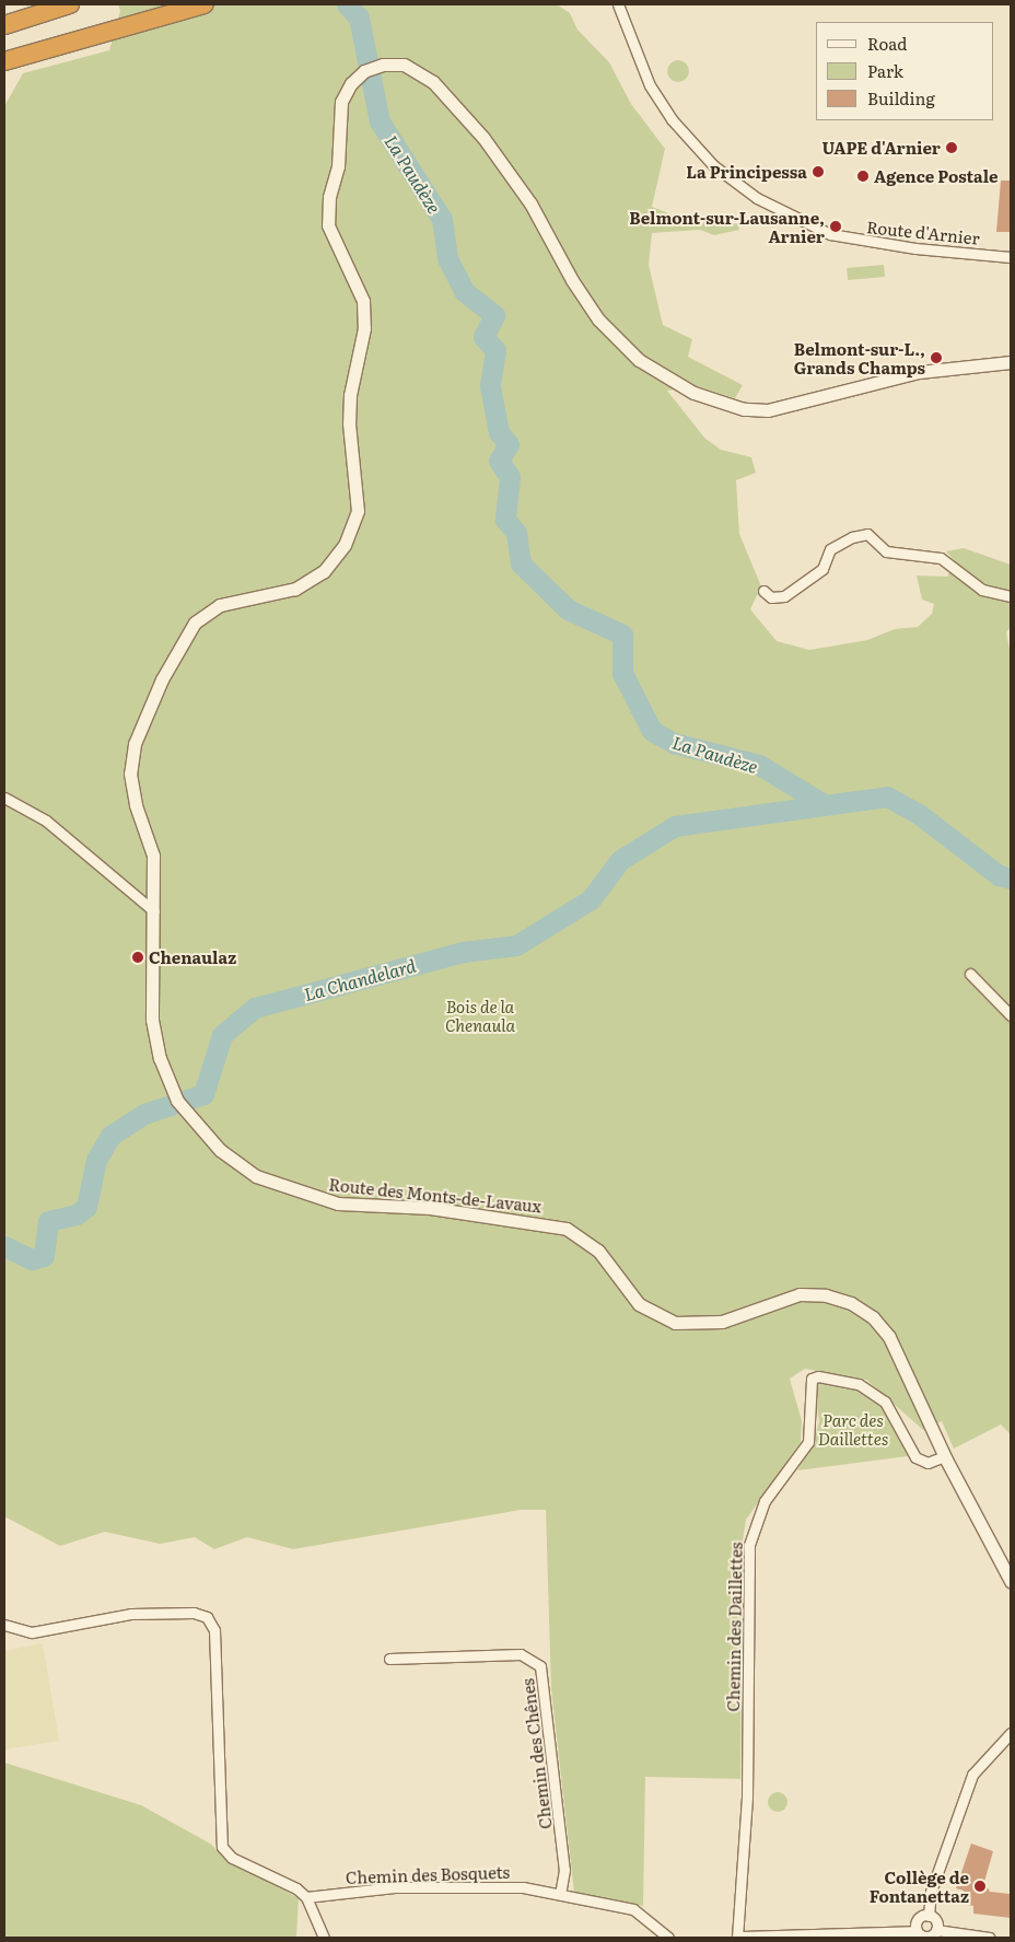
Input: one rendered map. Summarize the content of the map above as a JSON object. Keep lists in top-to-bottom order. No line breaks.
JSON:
{"streets":{"street":["Route d'Arnier","Route des Monts-de-Lavaux","Chemin des Daillettes","Chemin des Chênes","Chemin des Bosquets"]},"crossings":[["Route des Monts-de-Lavaux","Chemin des Daillettes"],["Chemin des Chênes","Chemin des Bosquets"]],"water":["La Paudèze","La Chandelard"],"parks":["Bois de la Chenaula","Parc des Daillettes"],"places":["UAPE d'Arnier","La Principessa","Agence Postale","Belmont-sur-Lausanne, Arnier","Belmont-sur-L., Grands Champs","Chenaulaz","Collège de Fontanettaz"],"legend":["Road","Park","Building"]}
